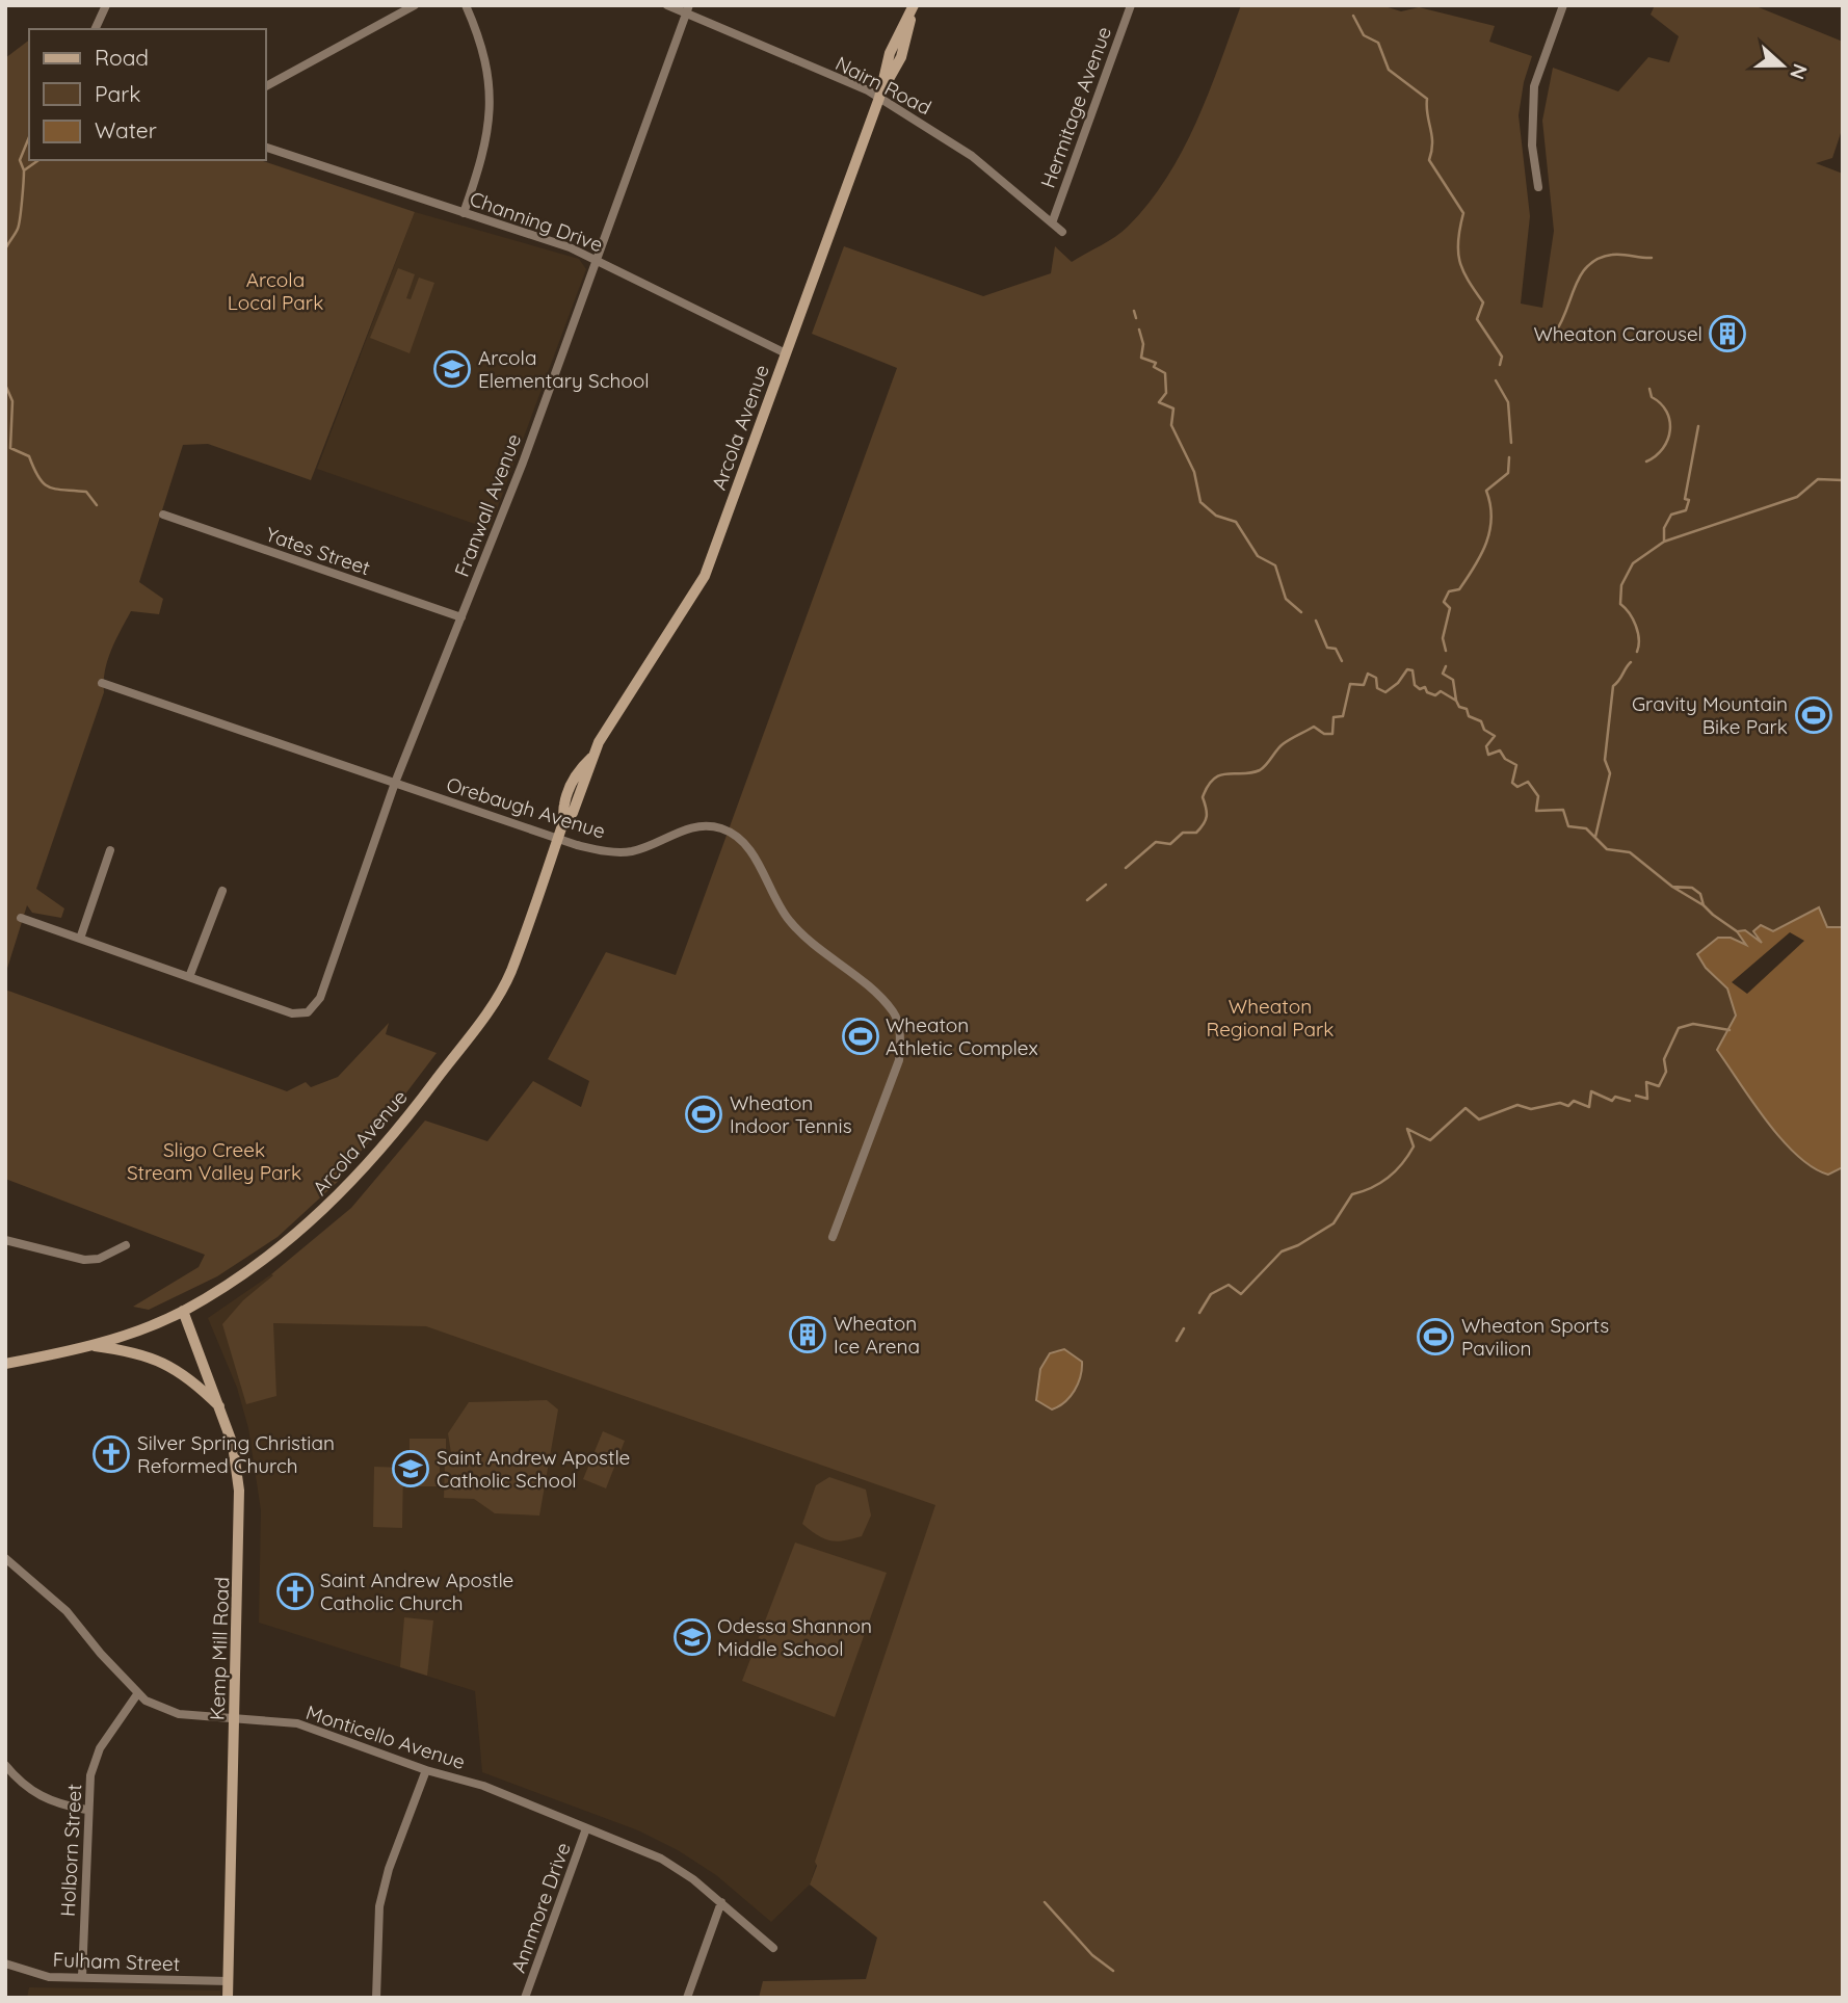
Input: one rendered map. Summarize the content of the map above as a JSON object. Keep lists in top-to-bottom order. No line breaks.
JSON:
{"streets":{"street":["Nairn Road","Hermitage Avenue","Channing Drive","Arcola Avenue","Franwall Avenue","Yates Street","Orebaugh Avenue","Kemp Mill Road","Monticello Avenue","Holborn Street","Annmore Drive","Fulham Street"]},"crossings":[["Nairn Road","Hermitage Avenue"],["Nairn Road","Arcola Avenue"],["Nairn Road","Franwall Avenue"],["Channing Drive","Arcola Avenue"],["Channing Drive","Franwall Avenue"],["Arcola Avenue","Orebaugh Avenue"],["Arcola Avenue","Kemp Mill Road"],["Franwall Avenue","Yates Street"],["Franwall Avenue","Orebaugh Avenue"],["Kemp Mill Road","Monticello Avenue"],["Kemp Mill Road","Fulham Street"],["Monticello Avenue","Holborn Street"],["Monticello Avenue","Annmore Drive"],["Holborn Street","Fulham Street"]],"parks":["Arcola Local Park","Wheaton Regional Park","Sligo Creek Stream Valley Park"],"places":{"building":["Wheaton Carousel","Wheaton Ice Arena"],"school or university":["Arcola Elementary School","Saint Andrew Apostle Catholic School","Odessa Shannon Middle School"],"sports":["Gravity Mountain Bike Park","Wheaton Athletic Complex","Wheaton Indoor Tennis","Wheaton Sports Pavilion"],"church":["Silver Spring Christian Reformed Church","Saint Andrew Apostle Catholic Church"]},"legend":["Road","Park","Water"],"north":"right"}
